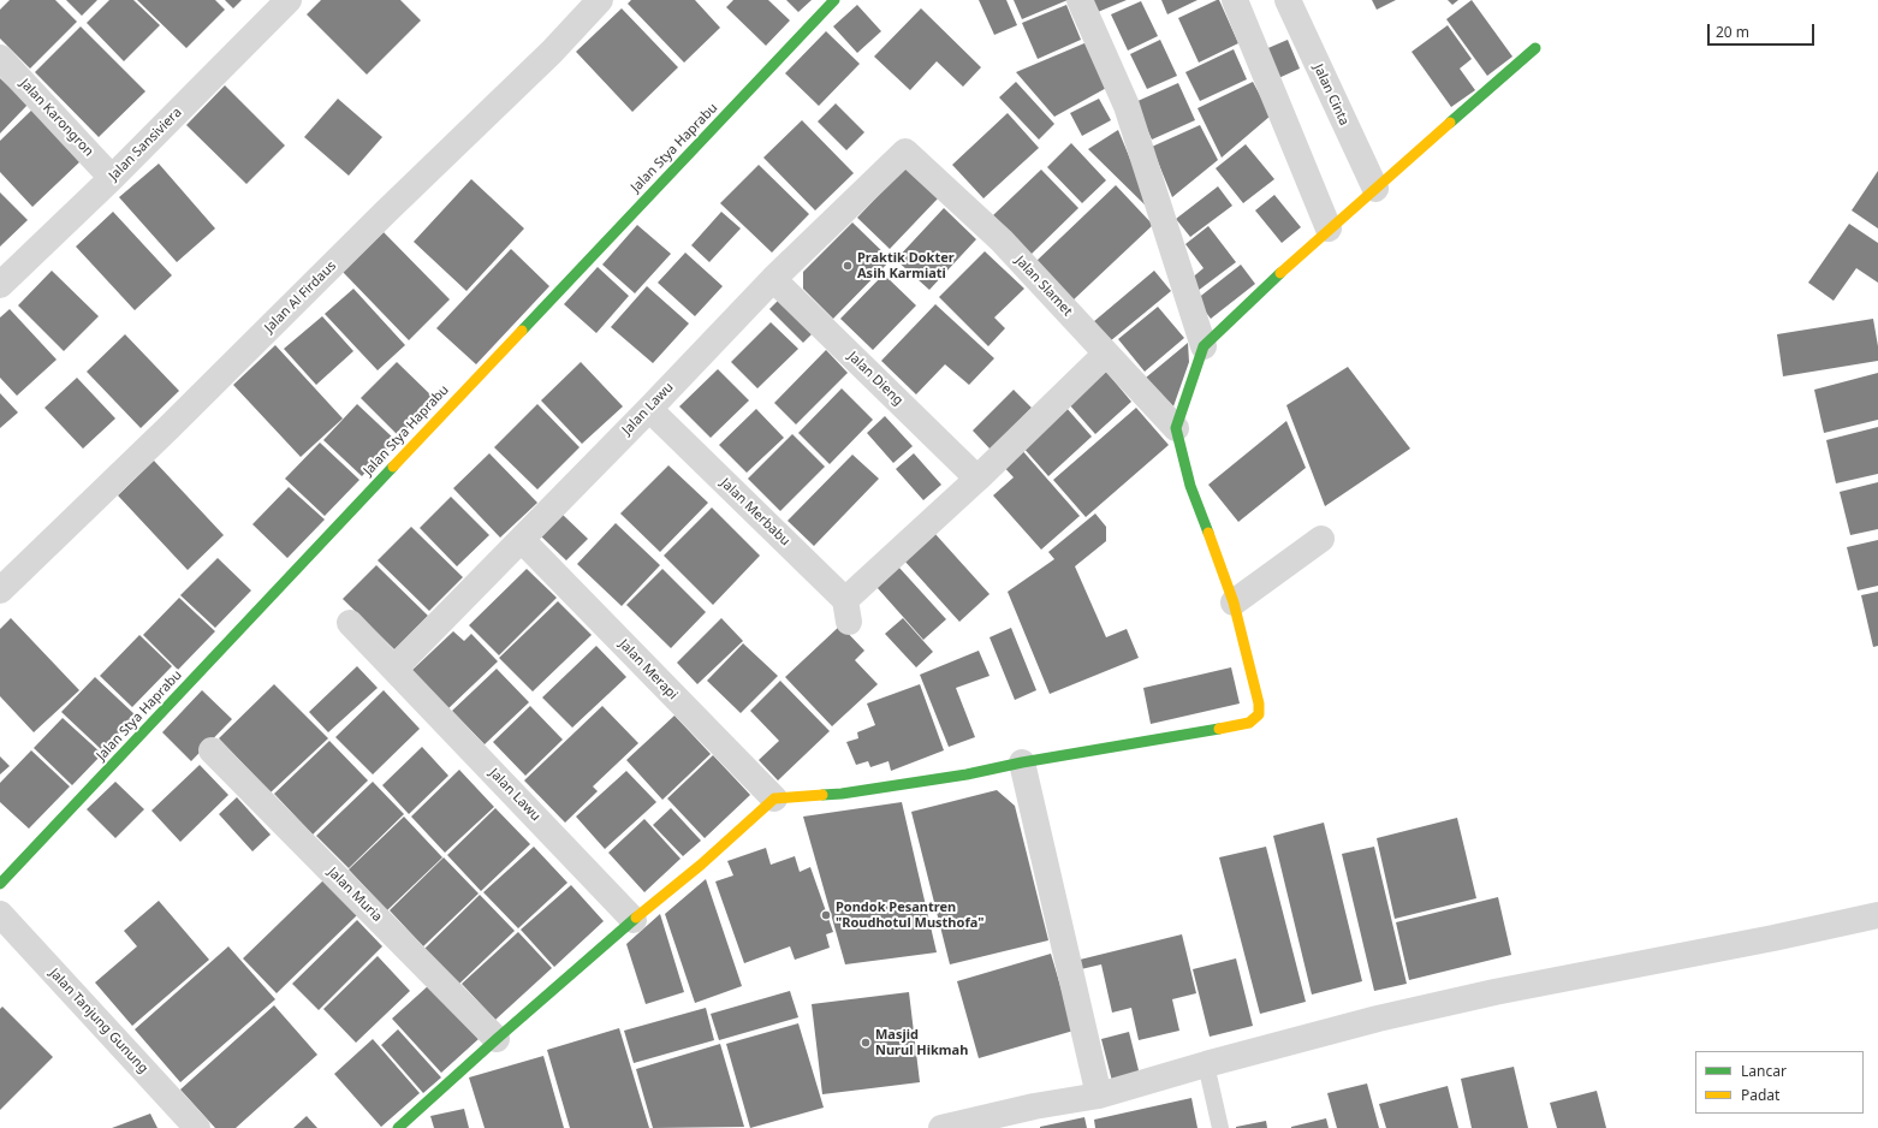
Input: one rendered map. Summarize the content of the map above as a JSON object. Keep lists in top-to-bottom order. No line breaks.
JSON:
{"streets":{"street":["Jalan Cinta","Jalan Karongron","Jalan Sansiviera","Jalan Stya Haprabu","Jalan Slamet","Jalan Al Firdaus","Jalan Dieng","Jalan Lawu","Jalan Merbabu","Jalan Merapi","Jalan Muria","Jalan Tanjung Gunung"]},"crossings":[["Jalan Karongron","Jalan Sansiviera"],["Jalan Slamet","Jalan Lawu"],["Jalan Dieng","Jalan Lawu"],["Jalan Dieng","Jalan Merbabu"],["Jalan Lawu","Jalan Merbabu"],["Jalan Lawu","Jalan Merapi"]],"places":["Praktik Dokter Asih Karmiati","Pondok Pesantren \"Roudhotul Musthofa\"","Masjid Nurul Hikmah"],"legend":["Lancar","Padat"],"scale_bar":"20 m"}
